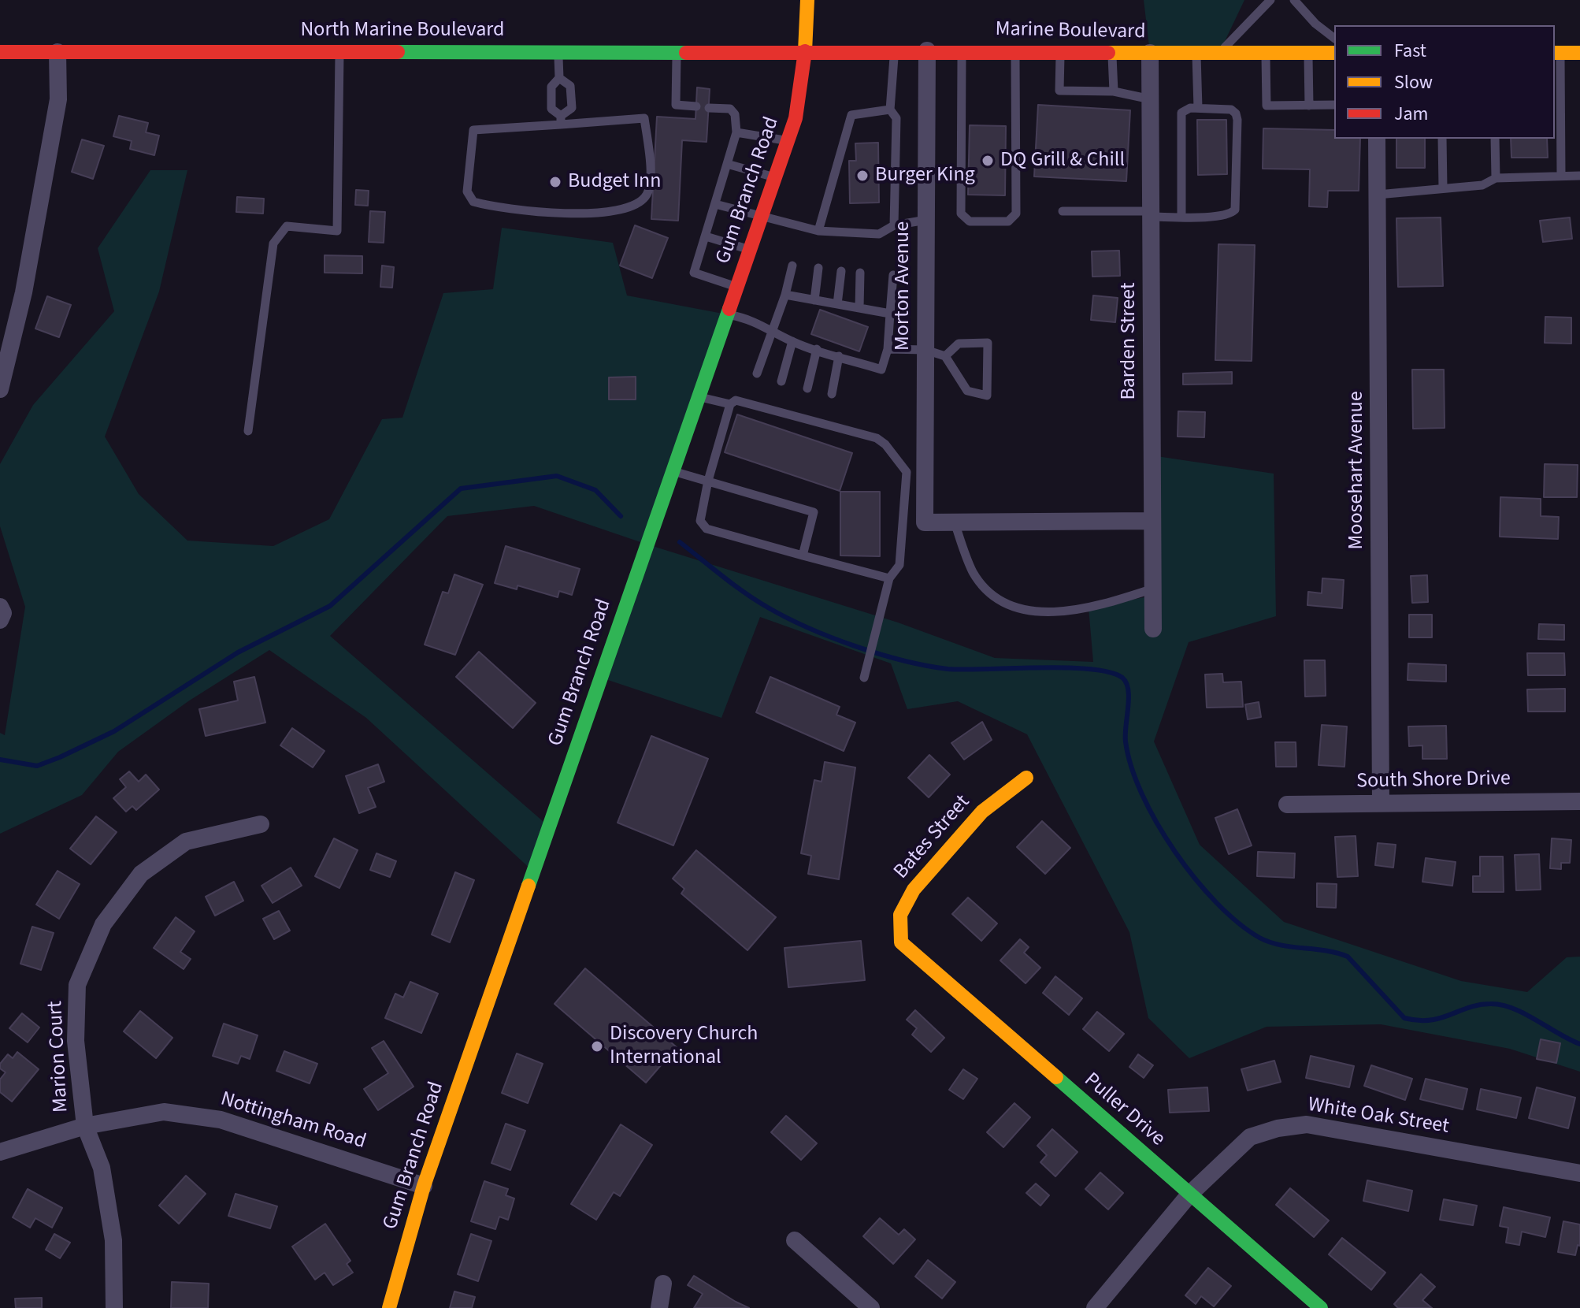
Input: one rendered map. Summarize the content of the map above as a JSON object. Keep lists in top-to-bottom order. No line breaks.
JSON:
{"streets":{"main road":["North Marine Boulevard","Marine Boulevard","Gum Branch Road","Bates Street","Puller Drive"],"street":["Morton Avenue","Barden Street","Moosehart Avenue","South Shore Drive","Marion Court","White Oak Street","Nottingham Road"]},"crossings":[["North Marine Boulevard","Marine Boulevard"],["North Marine Boulevard","Gum Branch Road"],["Marine Boulevard","Gum Branch Road"],["Marine Boulevard","Morton Avenue"],["Marine Boulevard","Barden Street"],["Gum Branch Road","Nottingham Road"],["Moosehart Avenue","South Shore Drive"],["Bates Street","Puller Drive"],["Marion Court","Nottingham Road"],["Puller Drive","White Oak Street"]],"places":["DQ Grill & Chill","Burger King","Budget Inn","Discovery Church International"],"legend":["Fast","Slow","Jam"]}
